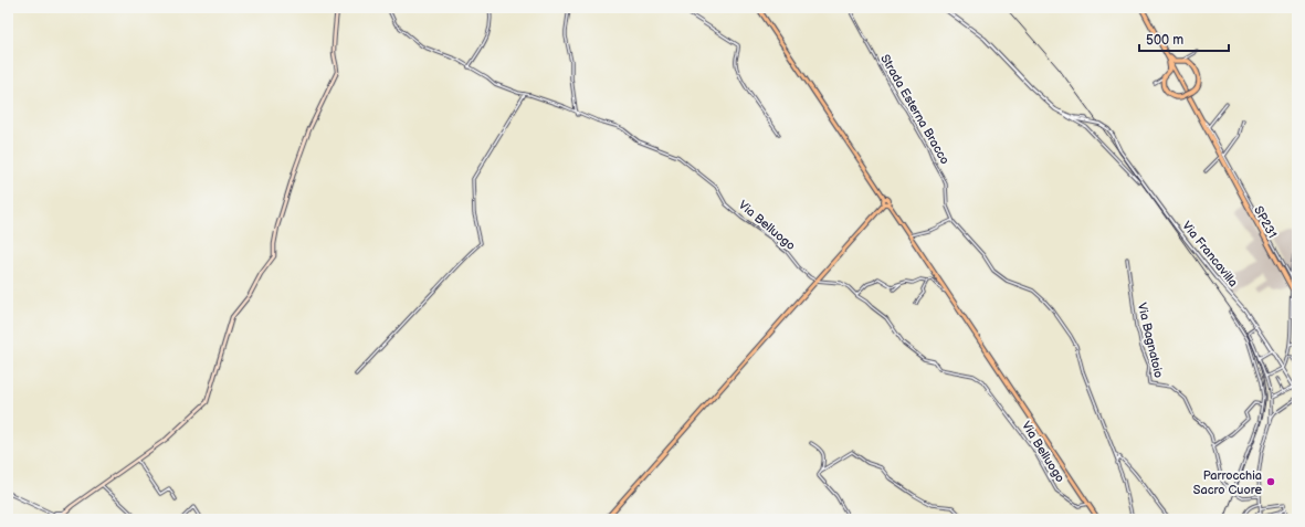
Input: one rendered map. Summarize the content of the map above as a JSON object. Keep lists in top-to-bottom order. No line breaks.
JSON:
{"streets":{"highway":["SP231"],"street":["Strada Esterna Bracco","Via Belluogo","Via Francavilla","Via Bagnatoio"]},"places":["Parrocchia Sacro Cuore"],"scale_bar":"500 m"}
